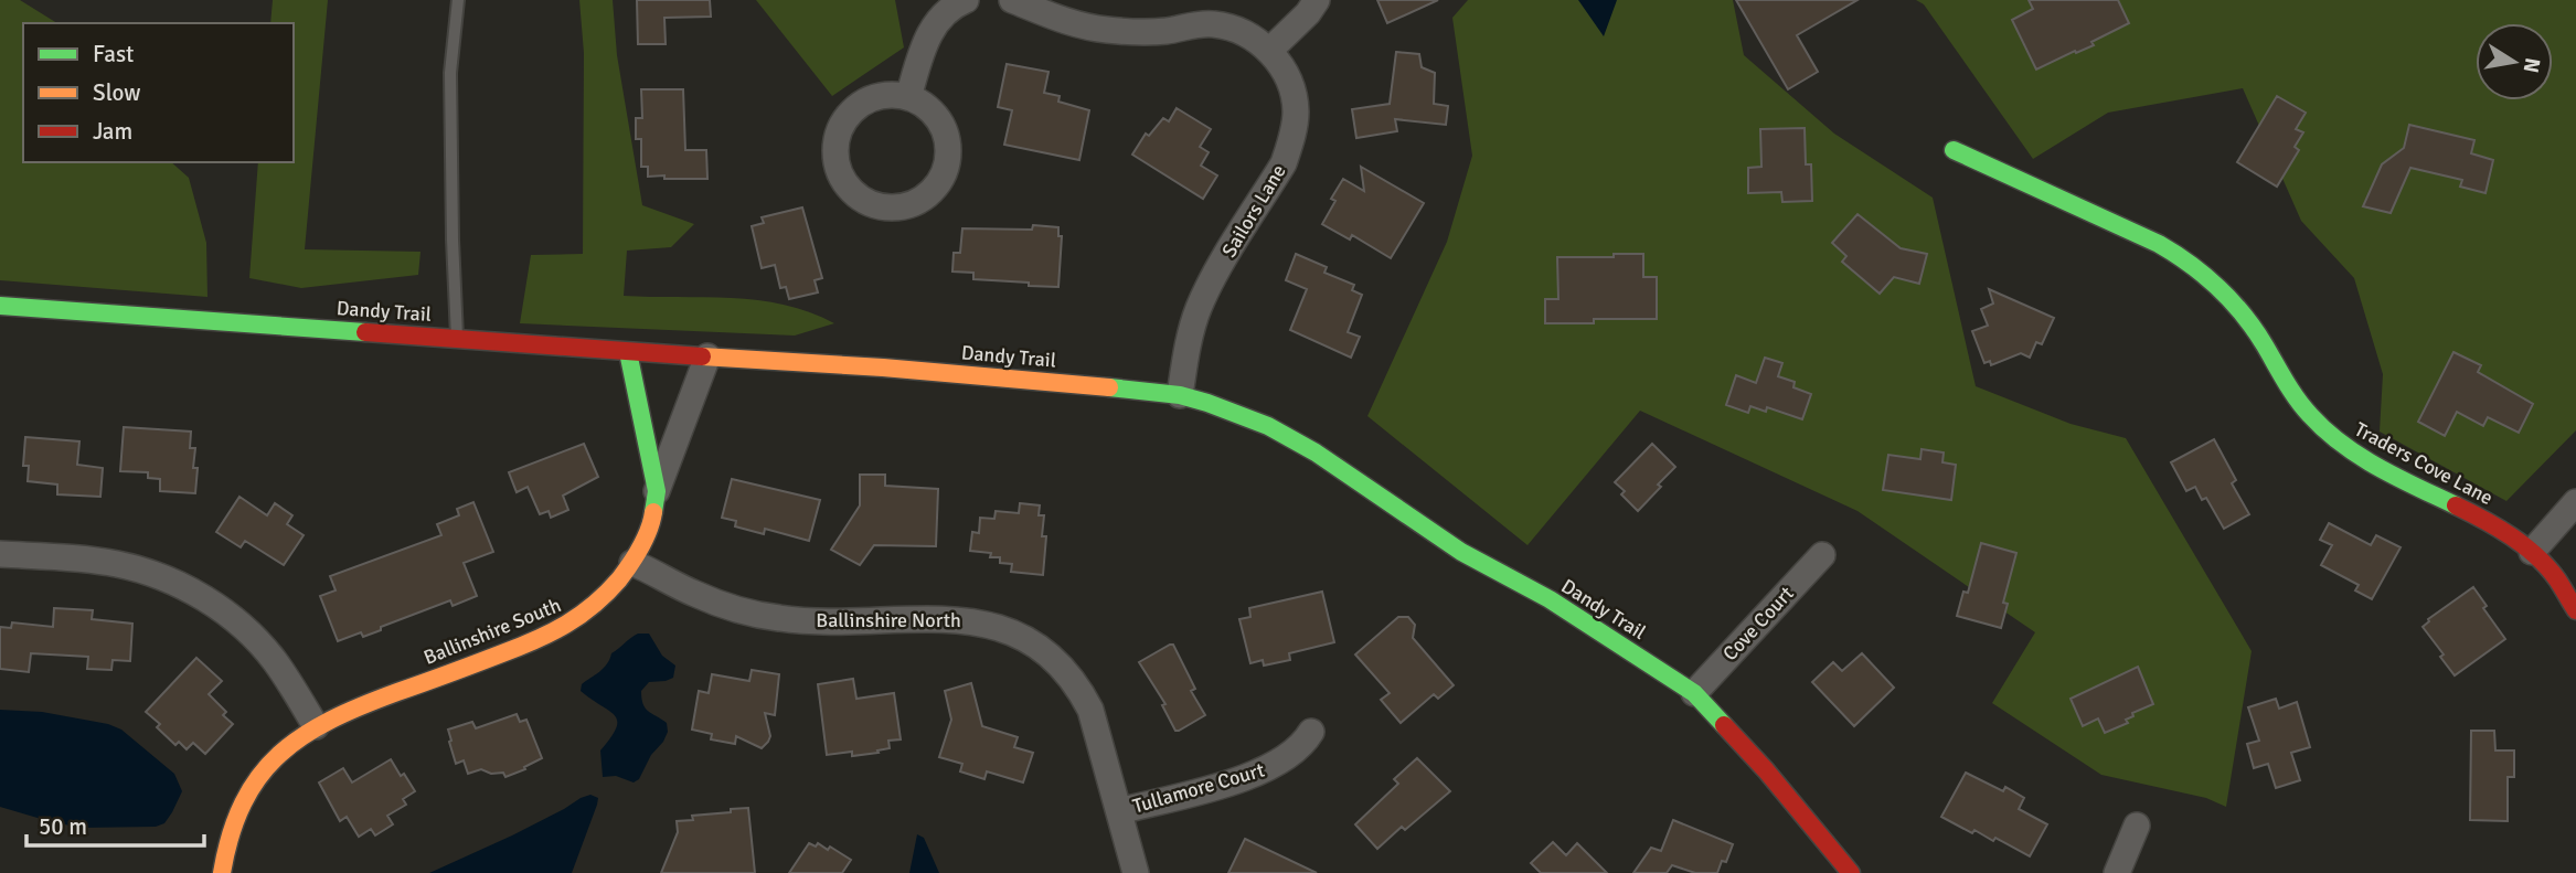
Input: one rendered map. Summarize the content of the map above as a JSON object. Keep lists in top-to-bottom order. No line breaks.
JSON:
{"streets":{"street":["Sailors Lane","Dandy Trail","Traders Cove Lane","Ballinshire North","Cove Court","Ballinshire South","Tullamore Court"]},"crossings":[["Sailors Lane","Dandy Trail"],["Dandy Trail","Cove Court"],["Dandy Trail","Ballinshire South"],["Ballinshire North","Ballinshire South"],["Ballinshire North","Tullamore Court"]],"legend":["Fast","Slow","Jam"],"scale_bar":"50 m","north":"right"}
